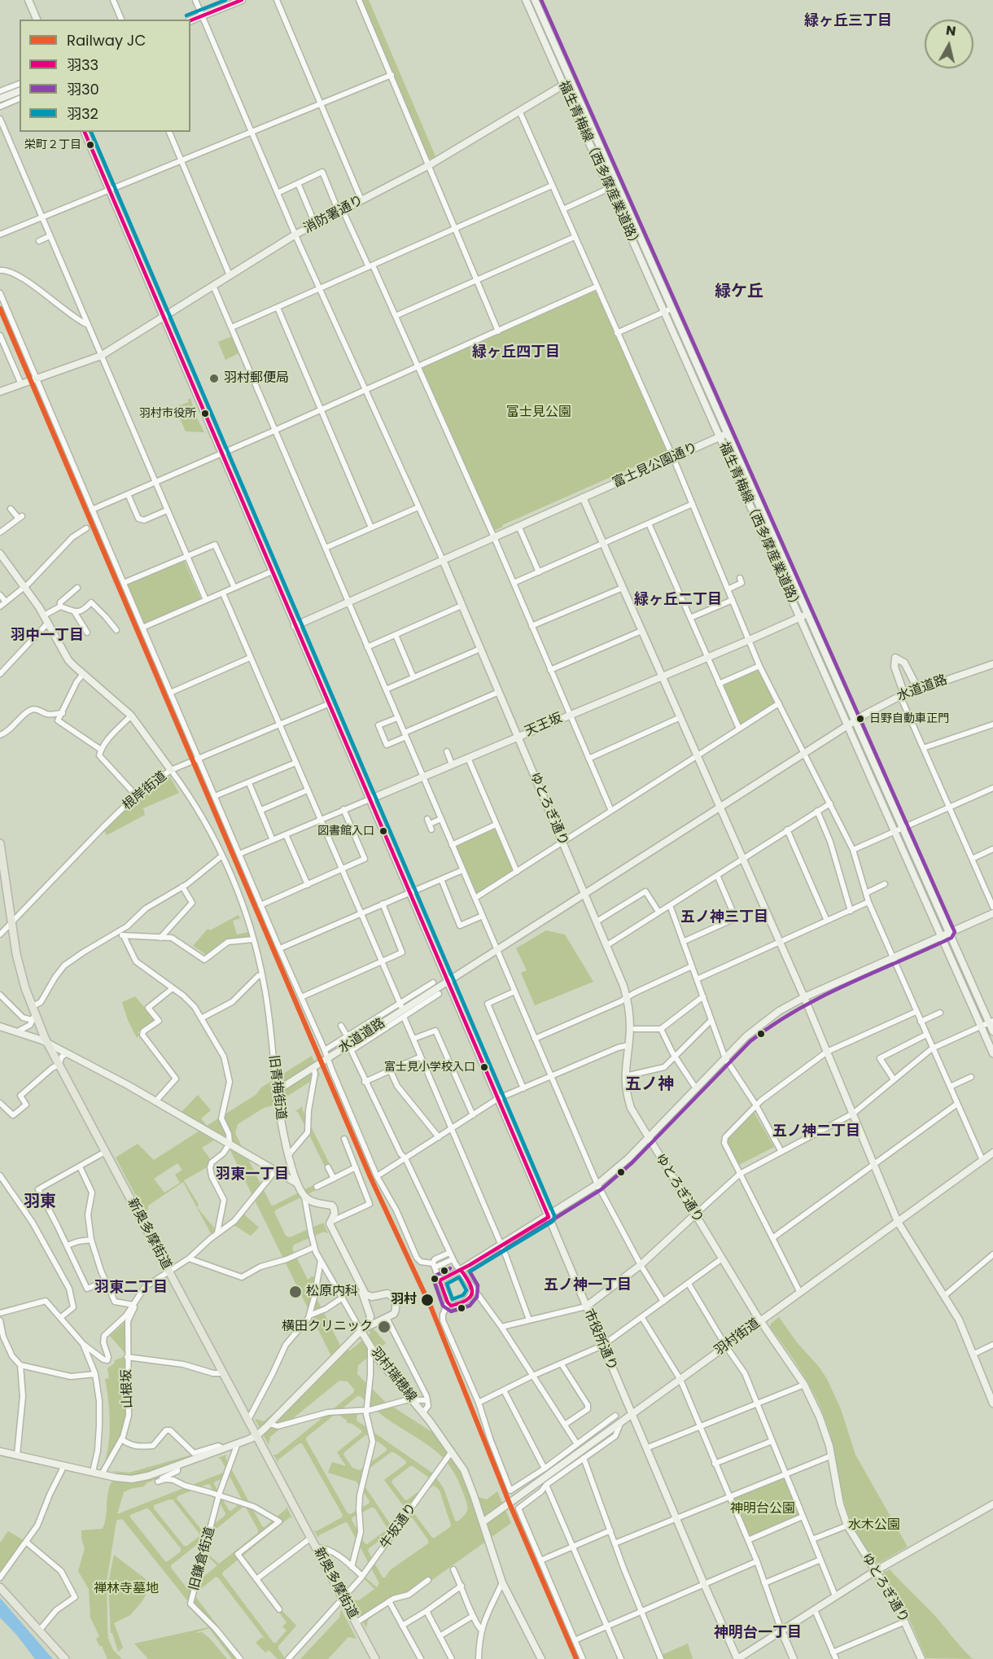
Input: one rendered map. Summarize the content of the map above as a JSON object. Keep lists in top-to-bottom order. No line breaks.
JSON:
{"streets":{"main road":["新奥多摩街道"],"street":["福生青梅線（西多摩産業道路）","消防署通り","富士見公園通り","水道道路","天王坂","根岸街道","ゆとろぎ通り","旧青梅街道","羽村街道","市役所通り","羽村瑞穂線","山根坂","牛坂通り","旧鎌倉街道"]},"crossings":[["福生青梅線（西多摩産業道路）","消防署通り"],["福生青梅線（西多摩産業道路）","富士見公園通り"],["福生青梅線（西多摩産業道路）","水道道路"],["福生青梅線（西多摩産業道路）","天王坂"],["消防署通り","市役所通り"],["富士見公園通り","ゆとろぎ通り"],["富士見公園通り","市役所通り"],["水道道路","ゆとろぎ通り"],["水道道路","旧青梅街道"],["水道道路","市役所通り"],["天王坂","ゆとろぎ通り"],["天王坂","市役所通り"],["根岸街道","旧青梅街道"],["根岸街道","新奥多摩街道"],["根岸街道","市役所通り"],["ゆとろぎ通り","羽村街道"],["新奥多摩街道","牛坂通り"],["羽村街道","市役所通り"],["羽村街道","羽村瑞穂線"],["羽村瑞穂線","牛坂通り"]],"districts":["緑ヶ丘三丁目","緑ケ丘","緑ヶ丘四丁目","緑ヶ丘二丁目","羽中一丁目","五ノ神三丁目","五ノ神","五ノ神二丁目","羽東一丁目","羽東","五ノ神一丁目","羽東二丁目","神明台一丁目"],"parks":["富士見公園","神明台公園","水木公園","禅林寺墓地"],"places":["栄町２丁目","羽村郵便局","羽村市役所","日野自動車正門","図書館入口","富士見小学校入口","松原内科","羽村","横田クリニック"],"lines":["transit line 羽33","transit line 羽30","transit line 羽32","rail line JC"],"legend":["Railway JC","羽33","羽30","羽32"],"north":"top"}
